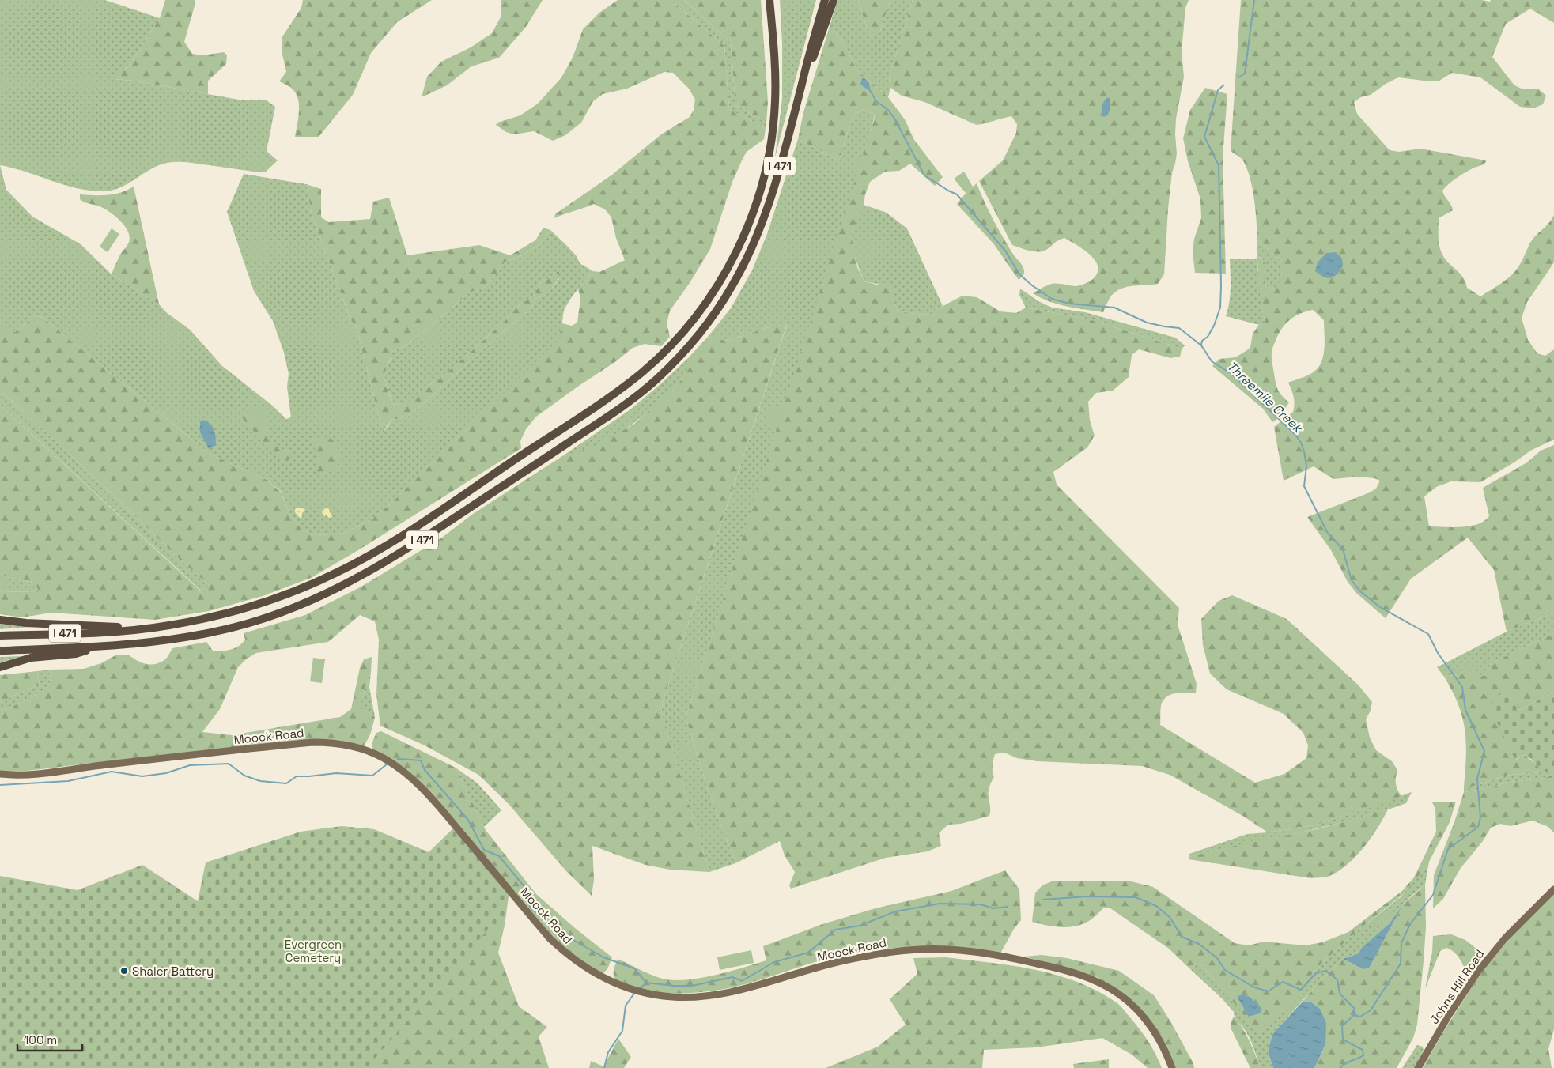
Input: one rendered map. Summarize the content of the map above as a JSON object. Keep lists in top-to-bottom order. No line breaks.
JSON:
{"streets":{"highway":["I 471"],"main road":["Moock Road","Johns Hill Road"]},"water":["Threemile Creek"],"parks":["Evergreen Cemetery"],"places":["Shaler Battery"],"scale_bar":"100 m"}
